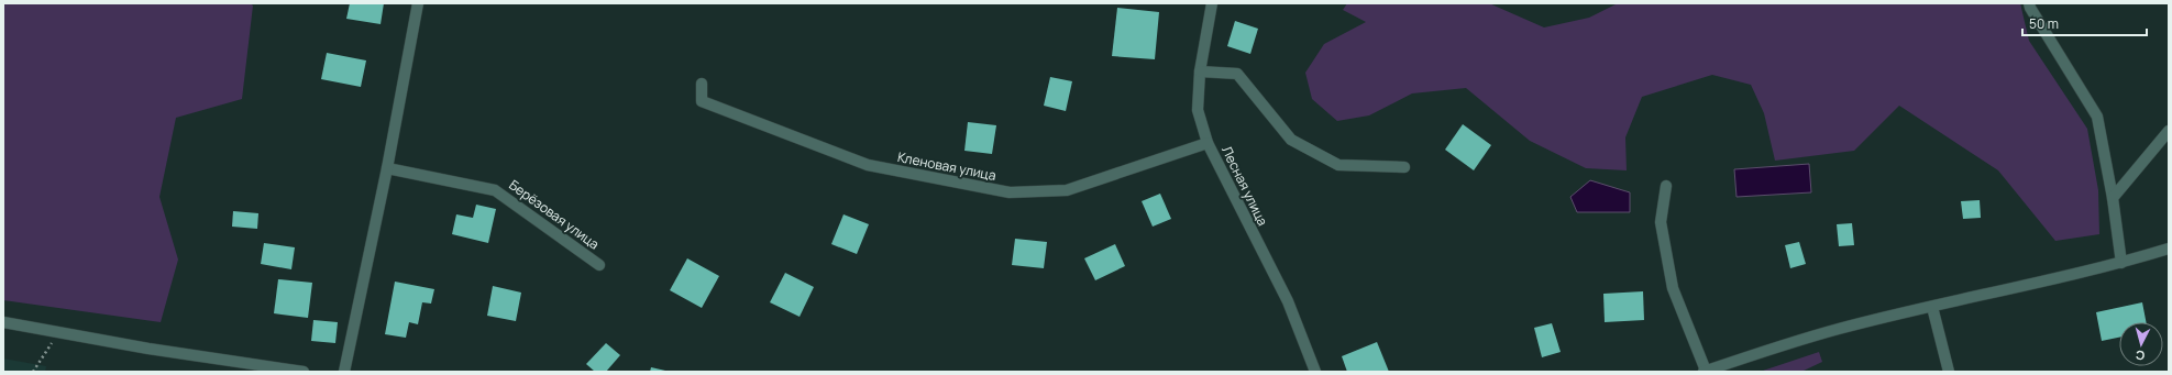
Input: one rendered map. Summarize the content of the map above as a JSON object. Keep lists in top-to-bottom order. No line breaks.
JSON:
{"streets":{"street":["Кленовая улица","Лесная улица","Берёзовая улица"]},"crossings":[["Кленовая улица","Лесная улица"]],"scale_bar":"50 m","north":"bottom"}
